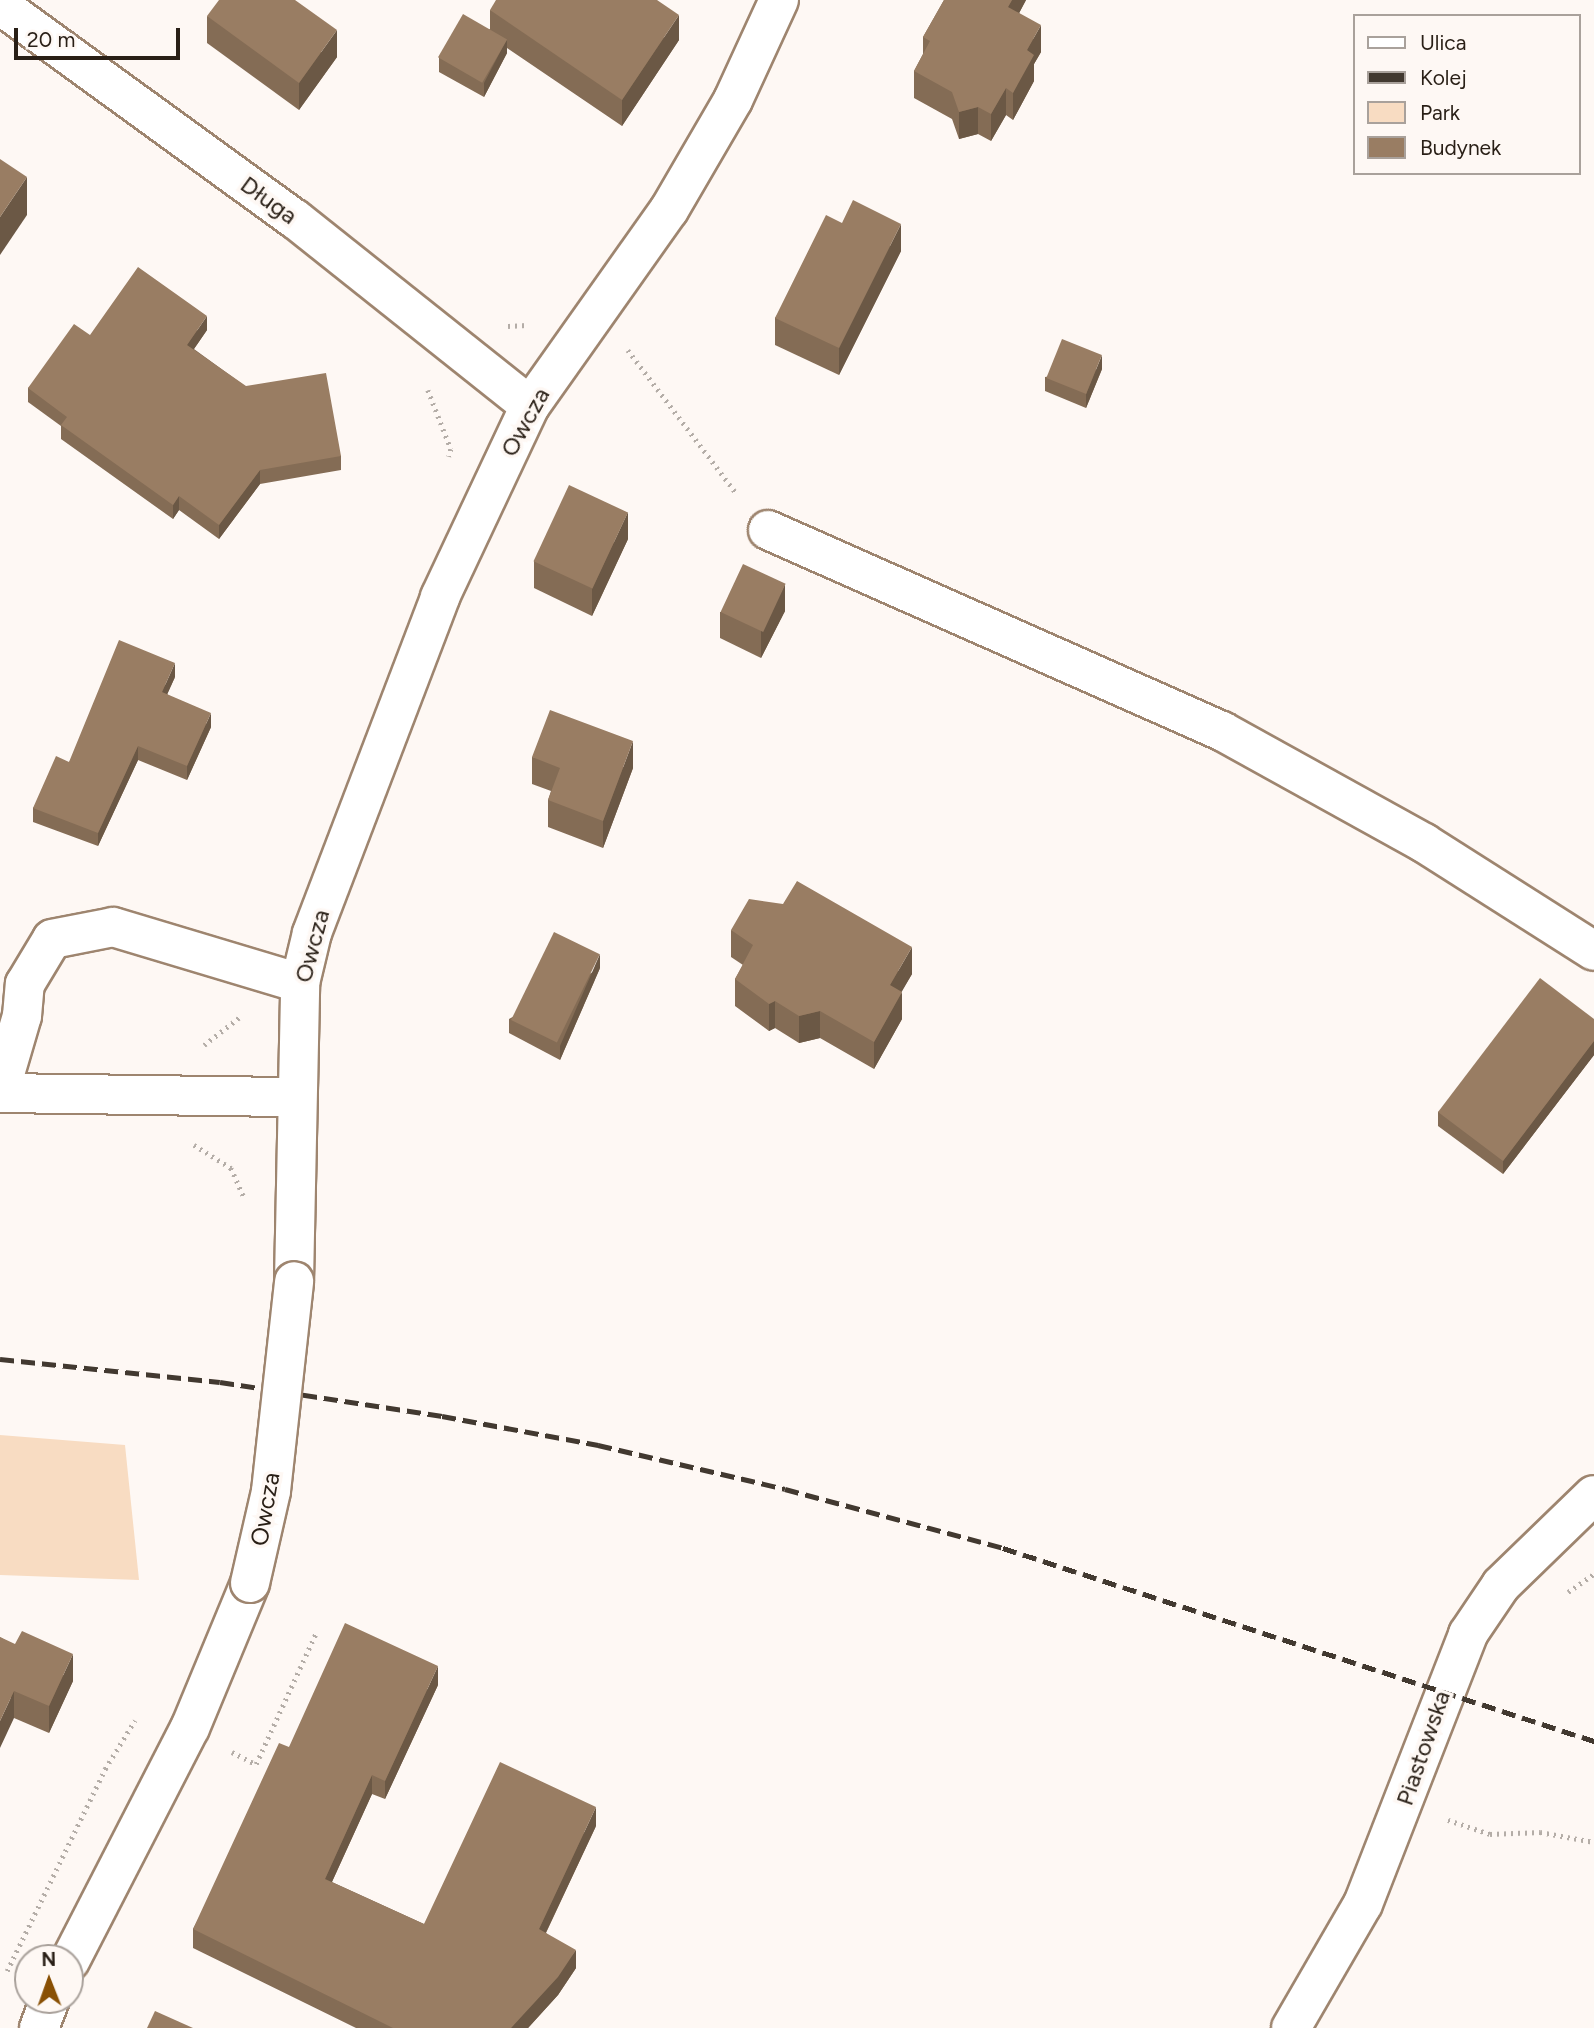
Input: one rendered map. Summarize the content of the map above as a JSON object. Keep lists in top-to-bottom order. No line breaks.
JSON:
{"streets":{"street":["Długa","Owcza","Piastowska"]},"crossings":[["Długa","Owcza"]],"legend":["Ulica","Kolej","Park","Budynek"],"scale_bar":"20 m","north":"top"}
